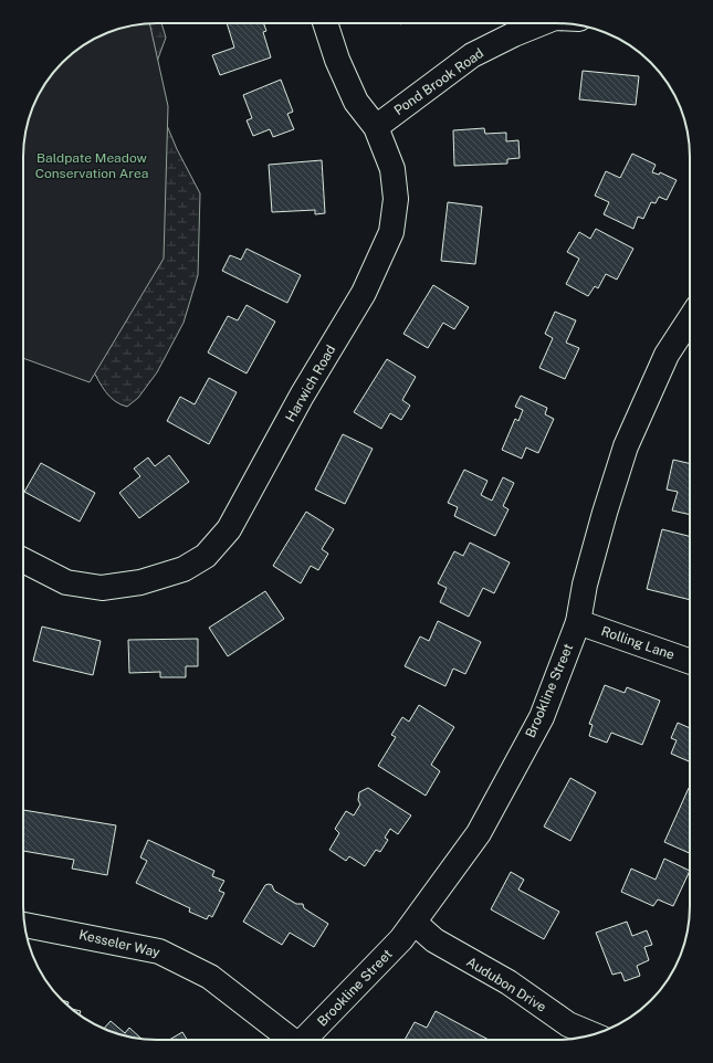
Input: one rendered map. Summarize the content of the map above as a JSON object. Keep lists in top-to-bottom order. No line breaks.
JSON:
{"streets":{"street":["Pond Brook Road","Harwich Road","Rolling Lane","Brookline Street","Kesseler Way","Audubon Drive"]},"crossings":[["Pond Brook Road","Harwich Road"],["Rolling Lane","Brookline Street"],["Brookline Street","Audubon Drive"]],"parks":["Baldpate Meadow Conservation Area"]}
